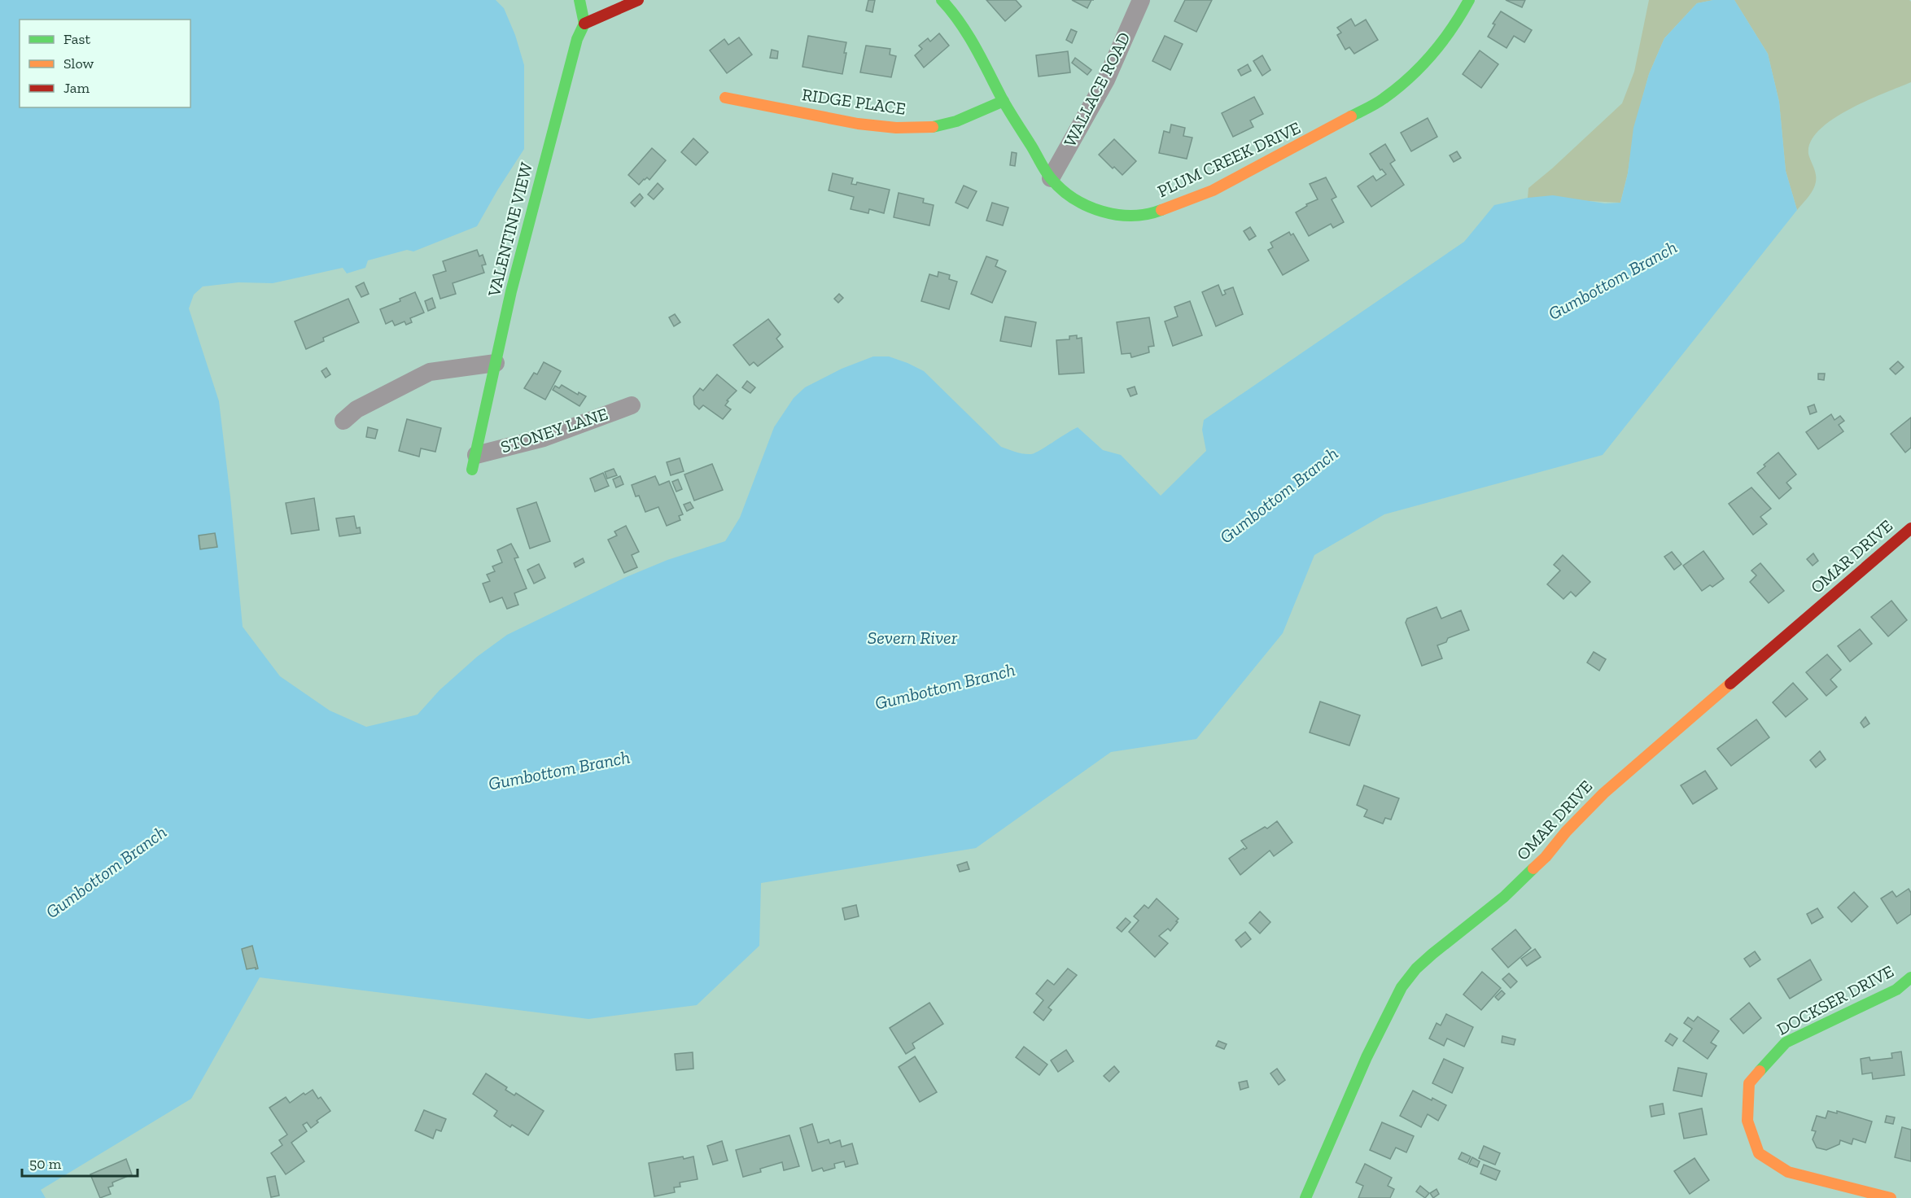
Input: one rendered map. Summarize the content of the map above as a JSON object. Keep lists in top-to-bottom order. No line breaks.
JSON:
{"streets":{"street":["WALLACE ROAD","RIDGE PLACE","PLUM CREEK DRIVE","VALENTINE VIEW","STONEY LANE","OMAR DRIVE","DOCKSER DRIVE"]},"crossings":[["WALLACE ROAD","PLUM CREEK DRIVE"],["RIDGE PLACE","PLUM CREEK DRIVE"],["VALENTINE VIEW","STONEY LANE"]],"water":["Gumbottom Branch","Severn River"],"legend":["Fast","Slow","Jam"],"scale_bar":"50 m"}
